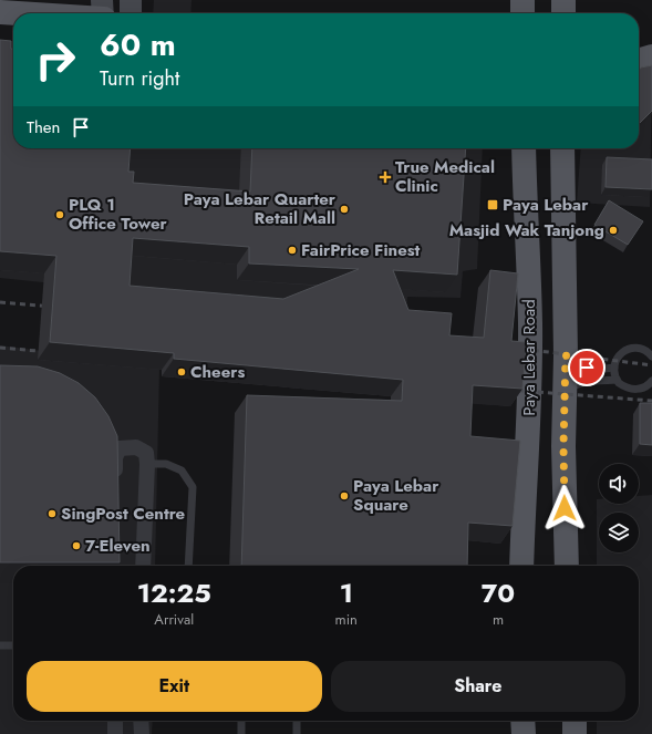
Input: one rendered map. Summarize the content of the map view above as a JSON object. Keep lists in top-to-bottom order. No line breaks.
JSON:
{"streets":{"main road":["Paya Lebar Road"]},"places":{"health":["True Medical Clinic"],"transit":["Paya Lebar"],"other":["Paya Lebar Quarter Retail Mall","PLQ 1 Office Tower","Masjid Wak Tanjong","FairPrice Finest","Cheers","Paya Lebar Square","SingPost Centre","7-Eleven"]},"page":{"turn":["60 m","Turn right"],"then":"Then","eta":["12:25","Arrival","1","min","70","m"],"buttons":["Exit","Share"]}}
